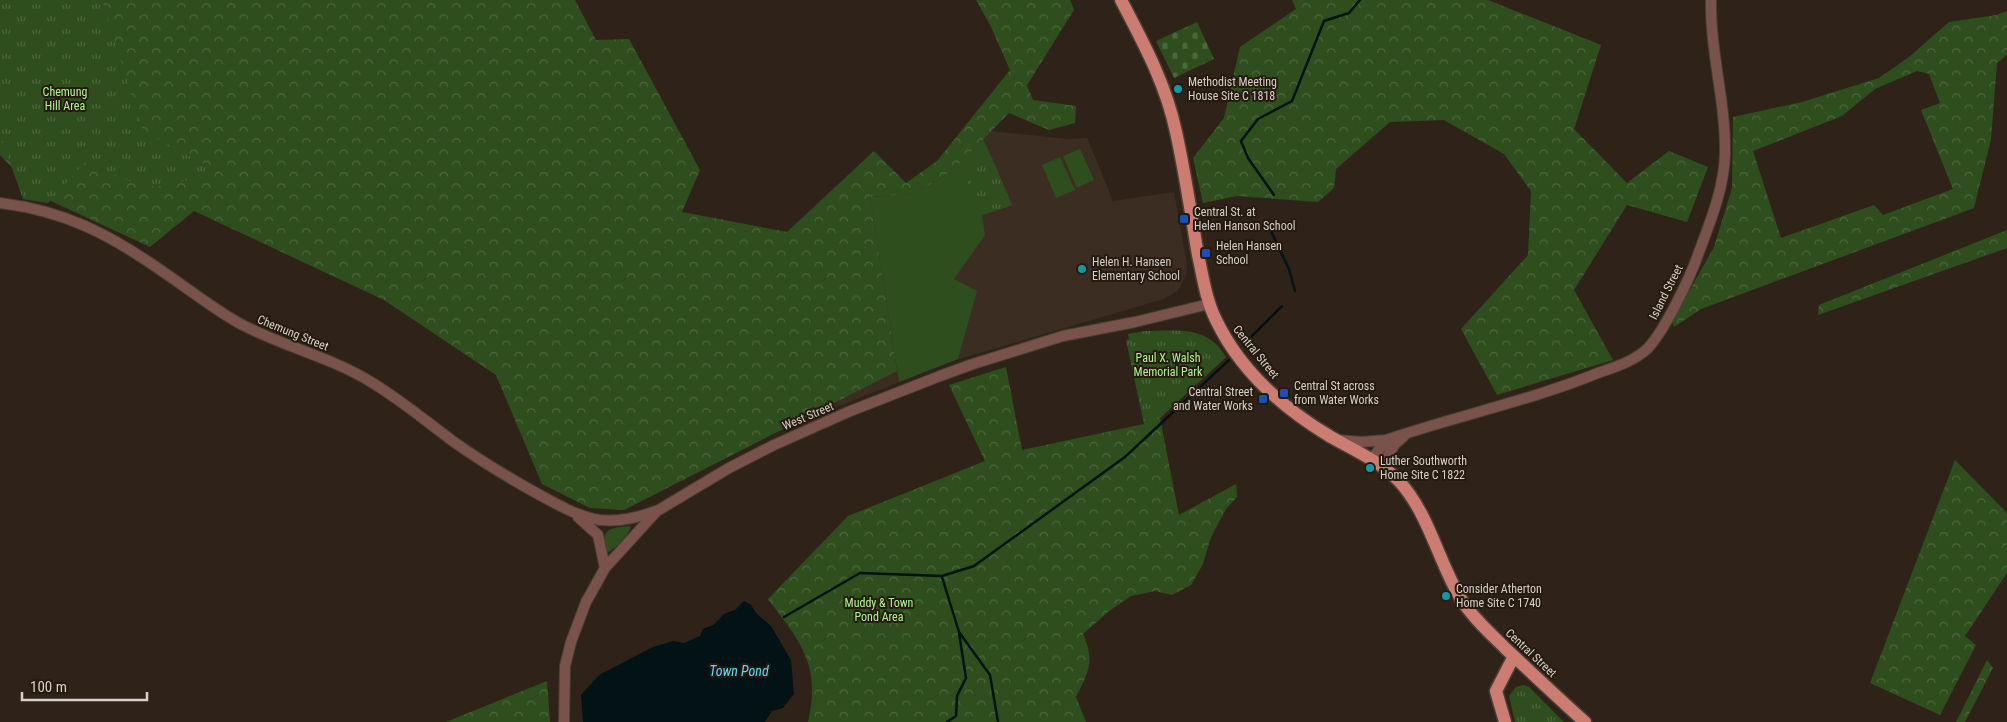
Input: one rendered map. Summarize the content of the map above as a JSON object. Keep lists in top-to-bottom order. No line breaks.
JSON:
{"streets":{"main road":["Central Street"],"street":["Island Street","Chemung Street","West Street"]},"crossings":[["Island Street","Central Street"],["Chemung Street","West Street"],["Central Street","West Street"]],"water":["Town Pond"],"parks":["Chemung Hill Area","Paul X. Walsh Memorial Park","Muddy & Town Pond Area"],"places":{"other":["Methodist Meeting House Site C 1818","Helen H. Hansen Elementary School","Luther Southworth Home Site C 1822","Consider Atherton Home Site C 1740"],"transit":["Central St. at Helen Hanson School","Helen Hansen School","Central St across from Water Works","Central Street and Water Works"]},"scale_bar":"100 m"}
